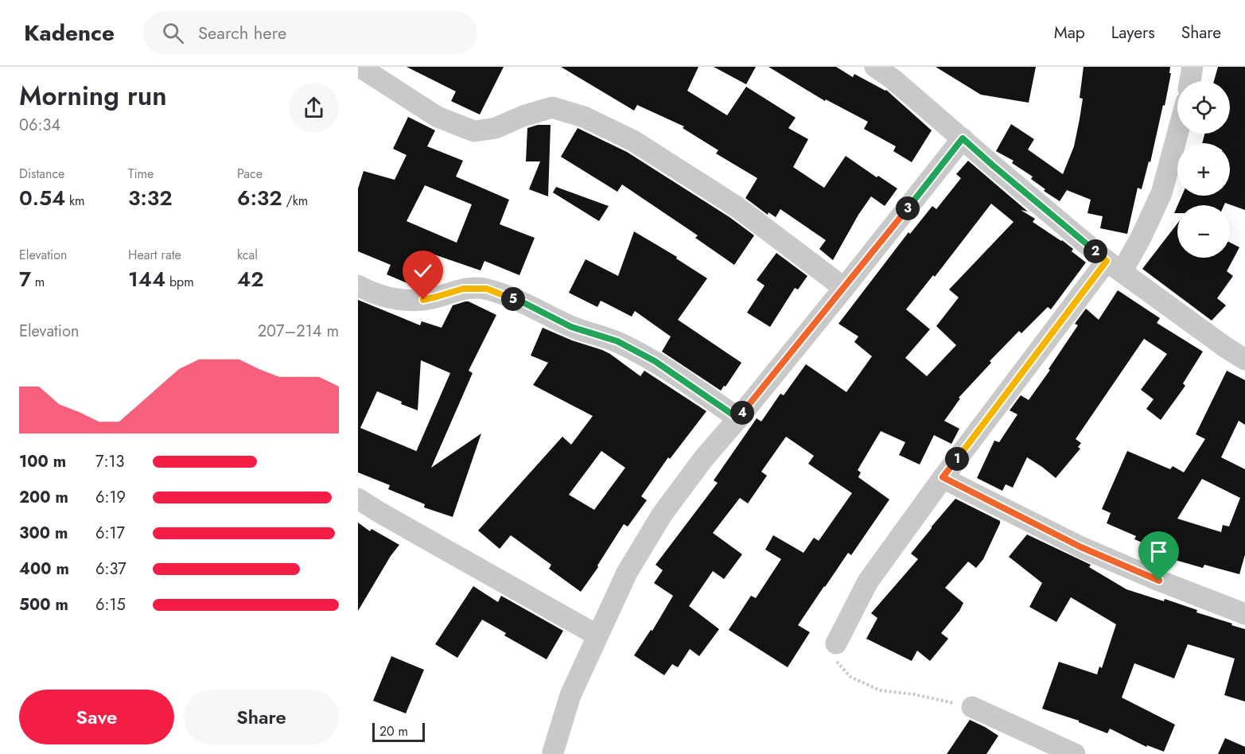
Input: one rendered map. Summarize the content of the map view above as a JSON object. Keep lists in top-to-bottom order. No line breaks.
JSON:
{"scale_bar":"20 m","page":{"header":"Kadence","search":"Search here","nav":["Map","Layers","Share"],"heading":["Morning run","06:34"],"map_buttons":["+","−"],"stats":[["Distance","0.54 km"],["Time","3:32"],["Pace","6:32 /km"],["Elevation","7 m"],["Heart rate","144 bpm"],["kcal","42"]],"pins":["3","2","5","4","1"],"chart":["Elevation","207–214 m"],"list":[{"name":"100 m","note":"7:13"},{"name":"200 m","note":"6:19"},{"name":"300 m","note":"6:17"},{"name":"400 m","note":"6:37"},{"name":"500 m","note":"6:15"}],"buttons":["Save","Share"],"scale":"20 m"}}
